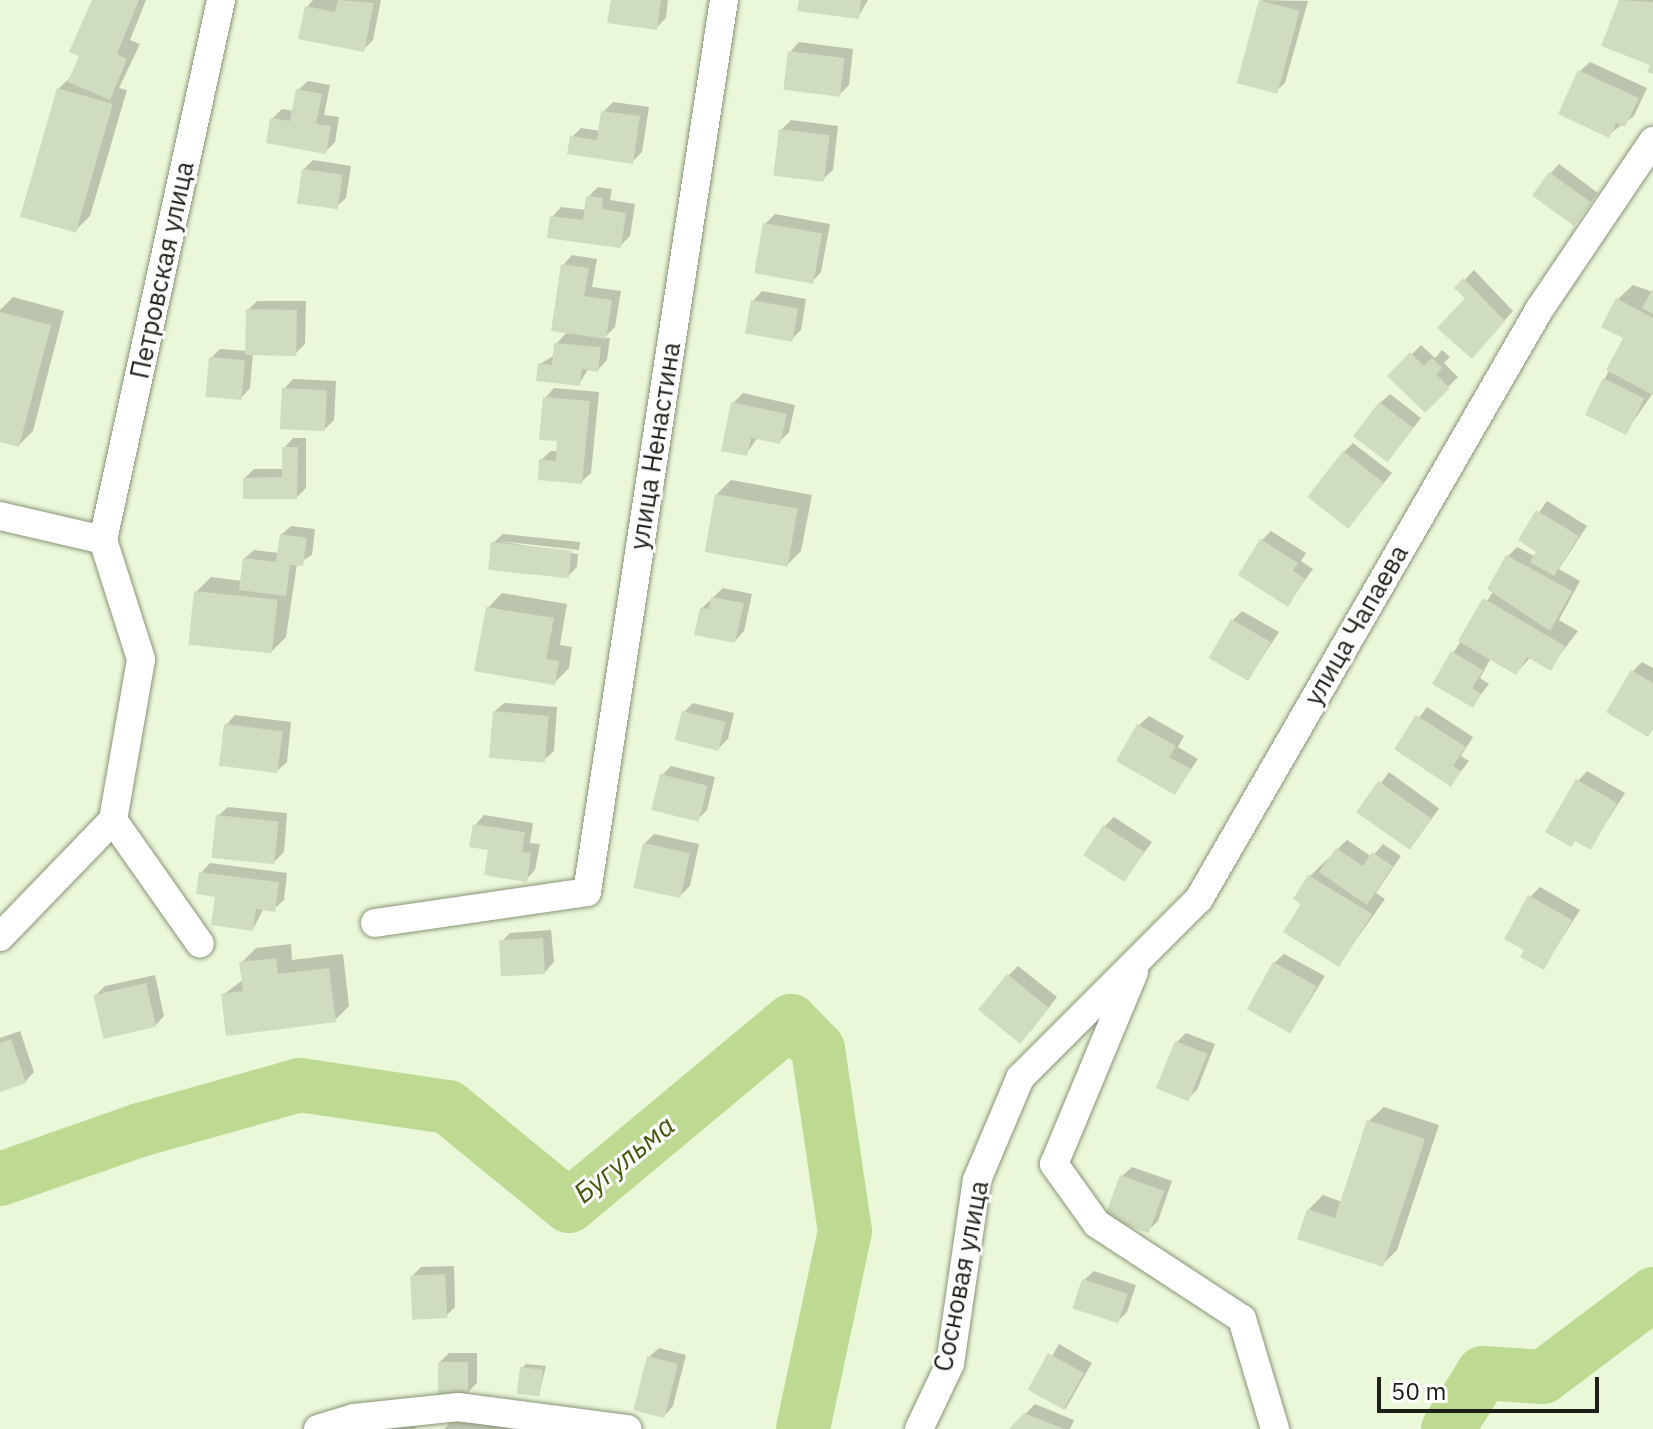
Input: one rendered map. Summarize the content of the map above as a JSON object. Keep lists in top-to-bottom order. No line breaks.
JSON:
{"streets":{"street":["Петровская улица","улица Ненастина","улица Чапаева","Сосновая улица"]},"crossings":[["улица Чапаева","Сосновая улица"]],"water":["Бугульма"],"scale_bar":"50 m"}
